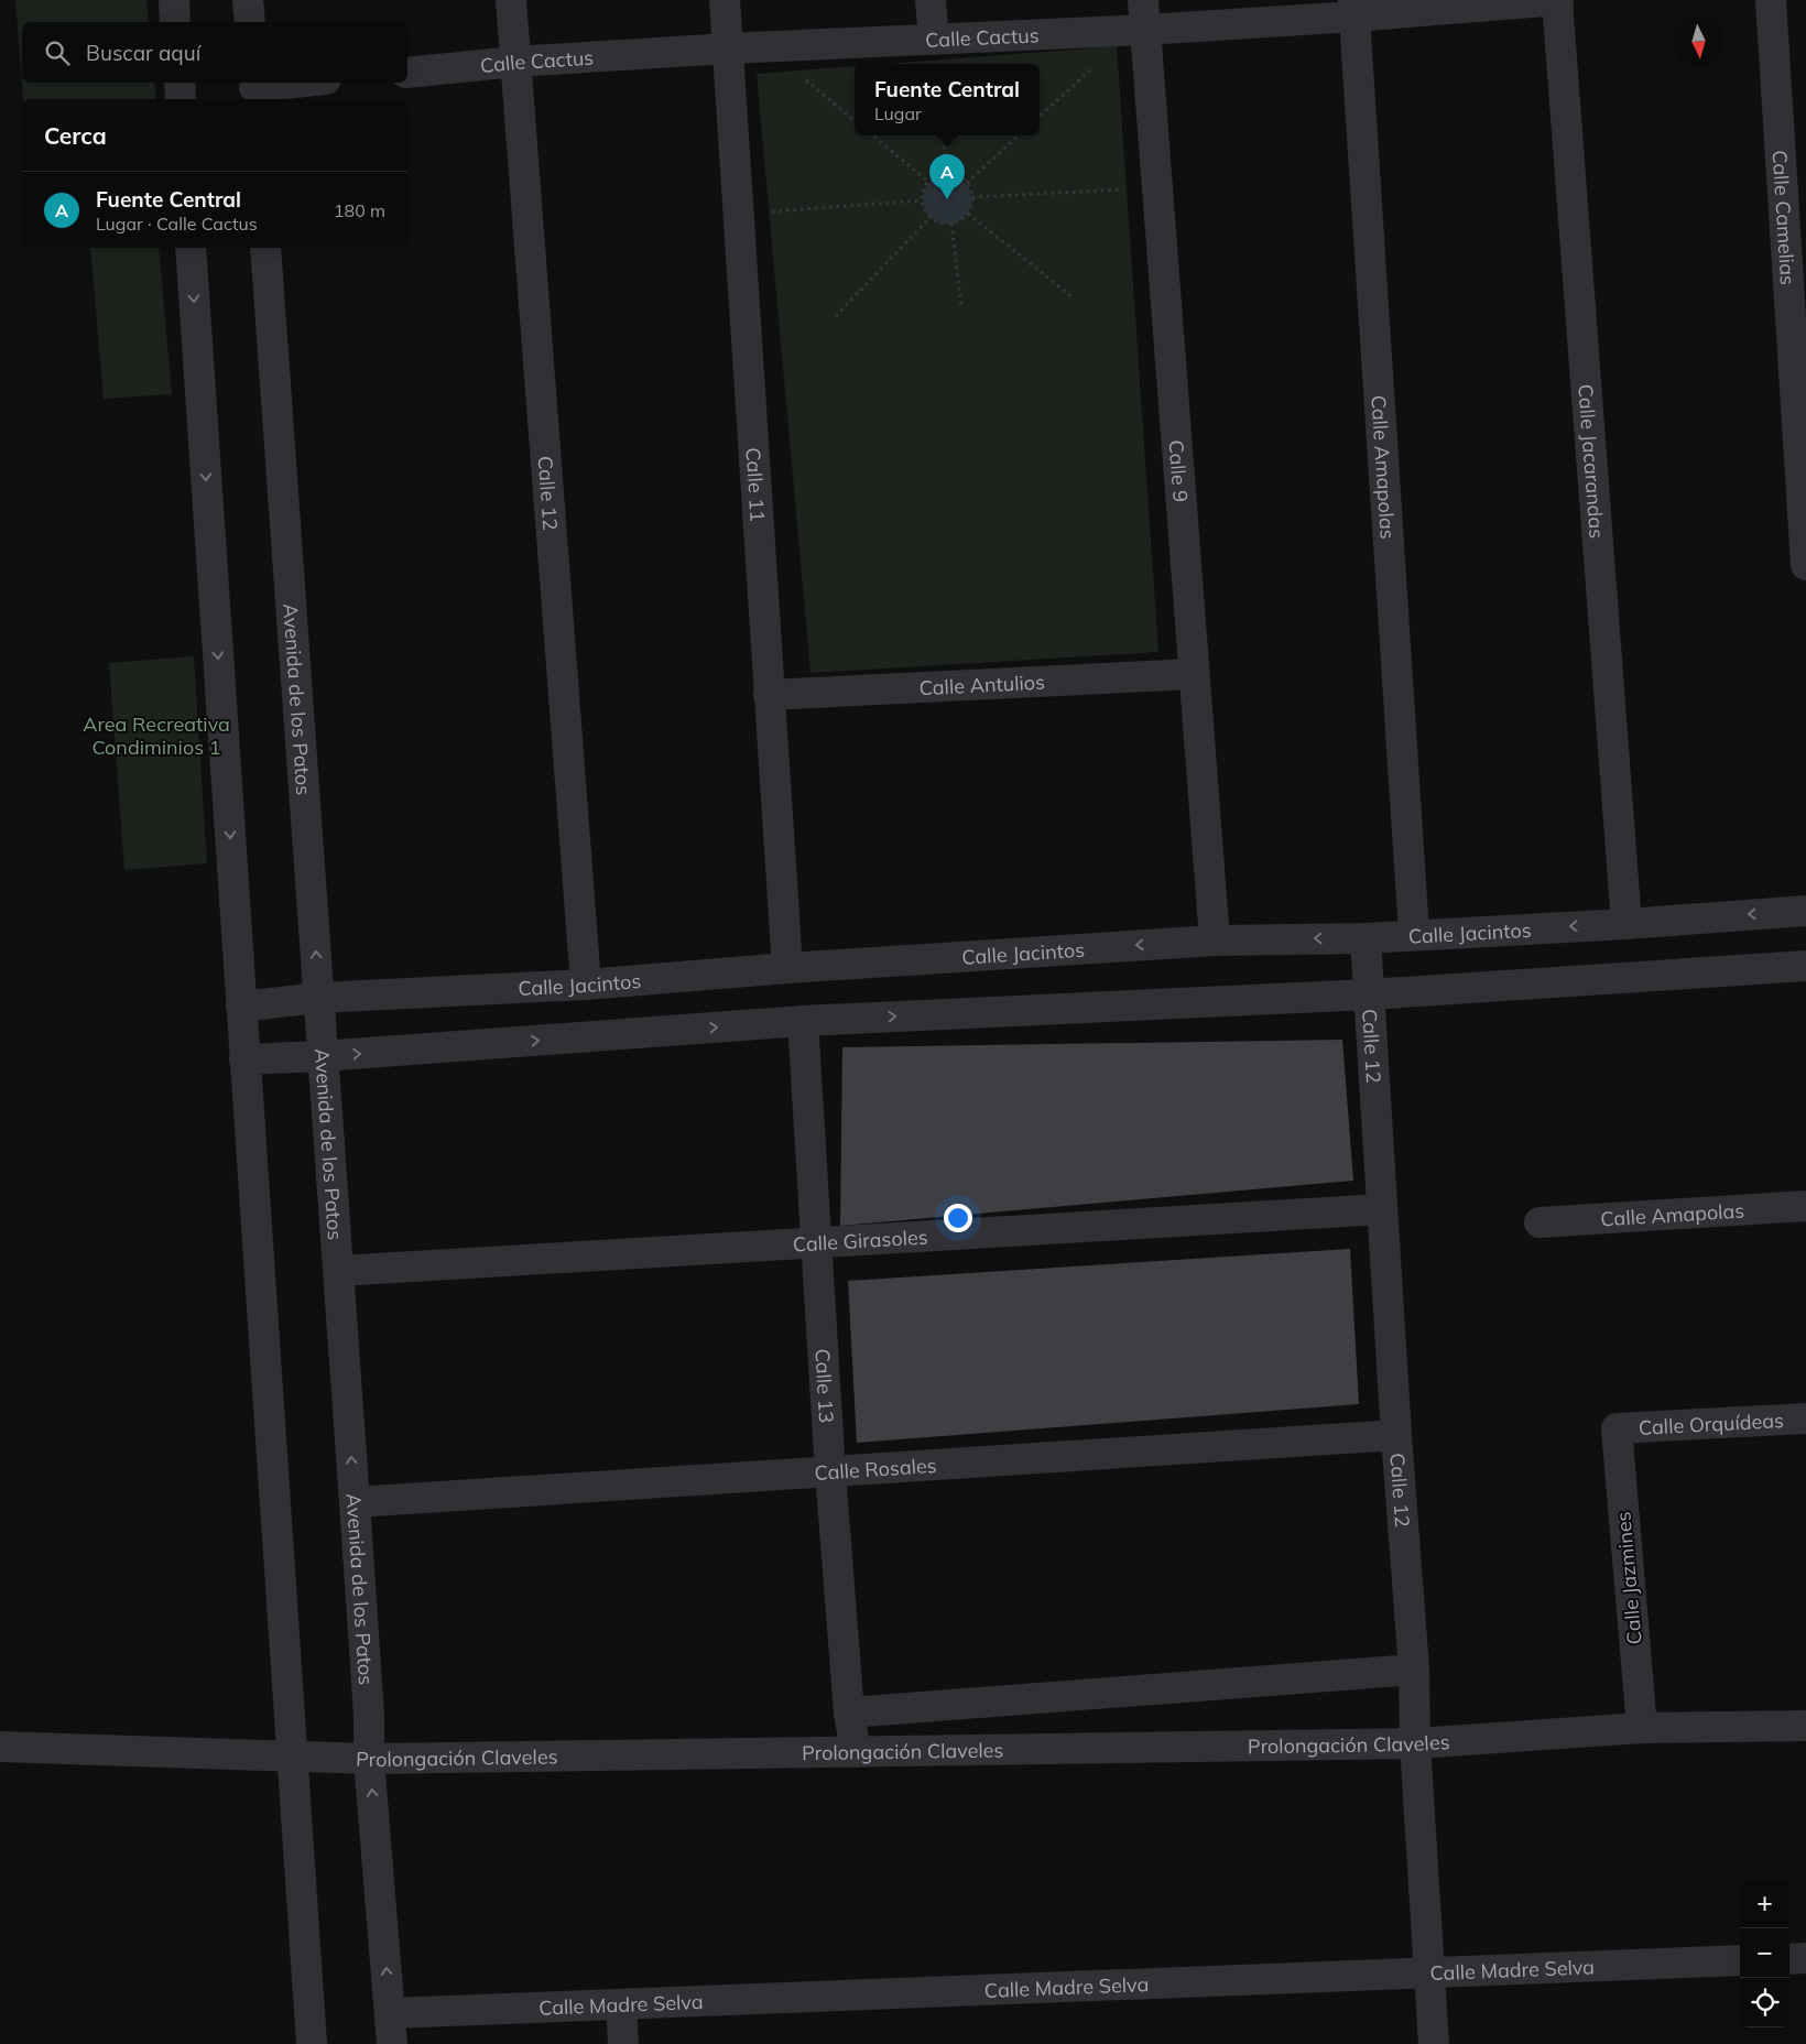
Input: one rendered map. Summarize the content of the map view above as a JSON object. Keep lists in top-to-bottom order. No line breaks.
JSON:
{"streets":{"street":["Calle Cactus","Calle Camelias","Calle Jacarandas","Calle Amapolas","Calle 9","Calle 11","Calle 12","Calle Antulios","Avenida de los Patos","Calle Jacintos","Calle Girasoles","Calle 13","Calle Orquídeas","Calle Rosales","Calle Jazmines","Prolongación Claveles","Calle Madre Selva"]},"crossings":[["Calle Cactus","Calle Jacarandas"],["Calle Cactus","Calle Amapolas"],["Calle Cactus","Calle 9"],["Calle Cactus","Calle 11"],["Calle Cactus","Calle 12"],["Calle Jacarandas","Calle Jacintos"],["Calle Amapolas","Calle Jacintos"],["Calle 9","Calle Antulios"],["Calle 9","Calle Jacintos"],["Calle 11","Calle Antulios"],["Calle 11","Calle Jacintos"],["Calle 12","Calle Jacintos"],["Calle 12","Calle Girasoles"],["Calle 12","Calle Rosales"],["Calle 12","Prolongación Claveles"],["Calle 12","Calle Madre Selva"],["Avenida de los Patos","Calle Jacintos"],["Avenida de los Patos","Calle Girasoles"],["Avenida de los Patos","Calle Rosales"],["Avenida de los Patos","Prolongación Claveles"],["Avenida de los Patos","Calle Madre Selva"],["Calle Girasoles","Calle 13"],["Calle 13","Calle Rosales"],["Calle 13","Prolongación Claveles"],["Calle Orquídeas","Calle Jazmines"],["Calle Jazmines","Prolongación Claveles"]],"parks":["Area Recreativa Condiminios 1"],"north":"bottom","page":{"search":"Buscar aquí","popup":["Fuente Central","Lugar"],"heading":"Cerca","pins":"A","list":[{"mark":"A","name":"Fuente Central","note":"Lugar · Calle Cactus","value":"180 m"}],"map_buttons":["+","−"]}}
